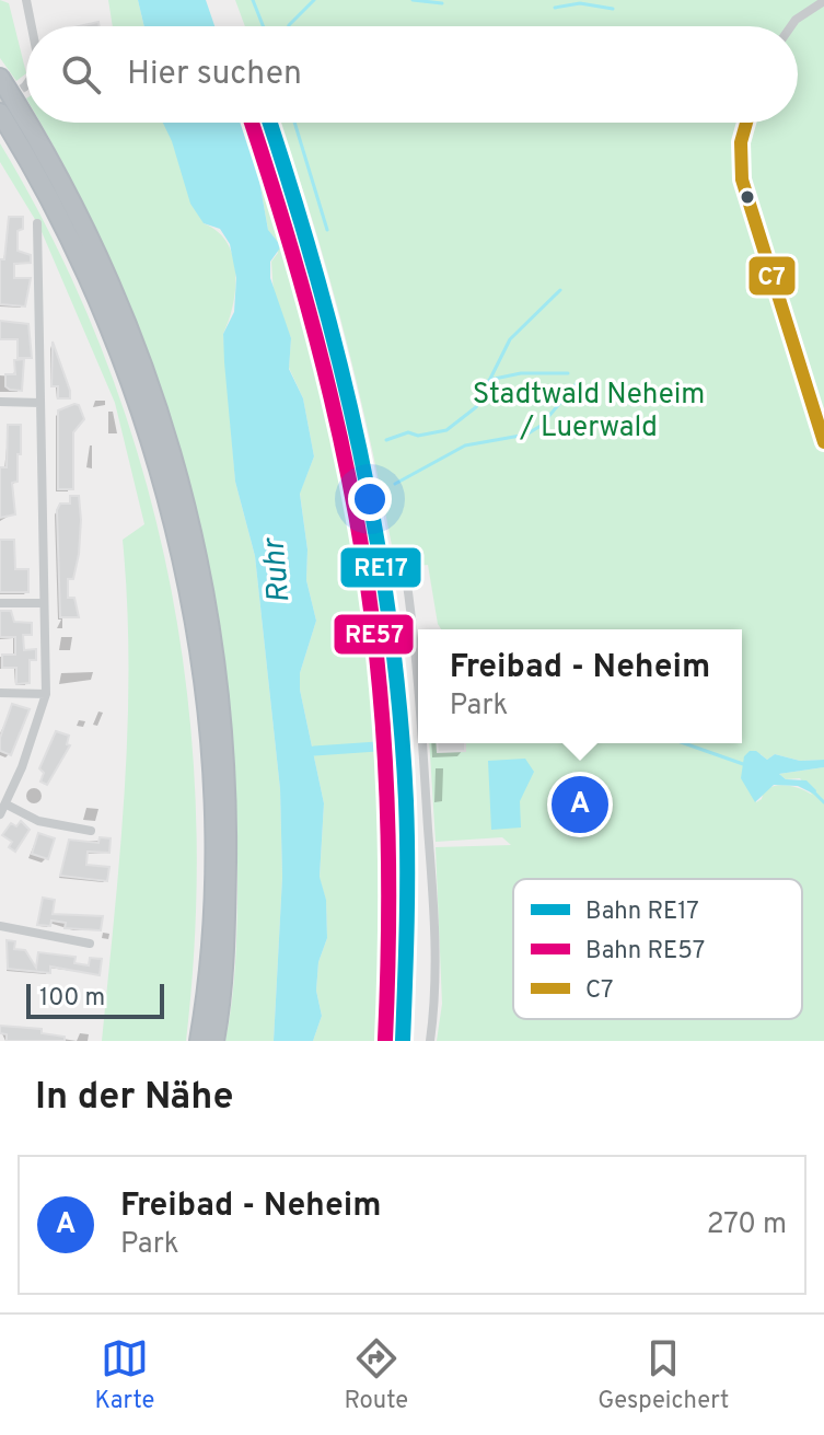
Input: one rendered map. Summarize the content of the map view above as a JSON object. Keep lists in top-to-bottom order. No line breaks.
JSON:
{"water":["Ruhr"],"parks":["Stadtwald Neheim / Luerwald"],"lines":["rail line RE17","rail line RE57","transit line C7"],"legend":["Bahn RE17","Bahn RE57","C7"],"scale_bar":"100 m","page":{"search":"Hier suchen","popup":["Freibad - Neheim","Park"],"pins":"A","scale":"100 m","heading":"In der Nähe","list":[{"mark":"A","name":"Freibad - Neheim","note":"Park","value":"270 m"}],"nav":["Karte","Route","Gespeichert"]}}
